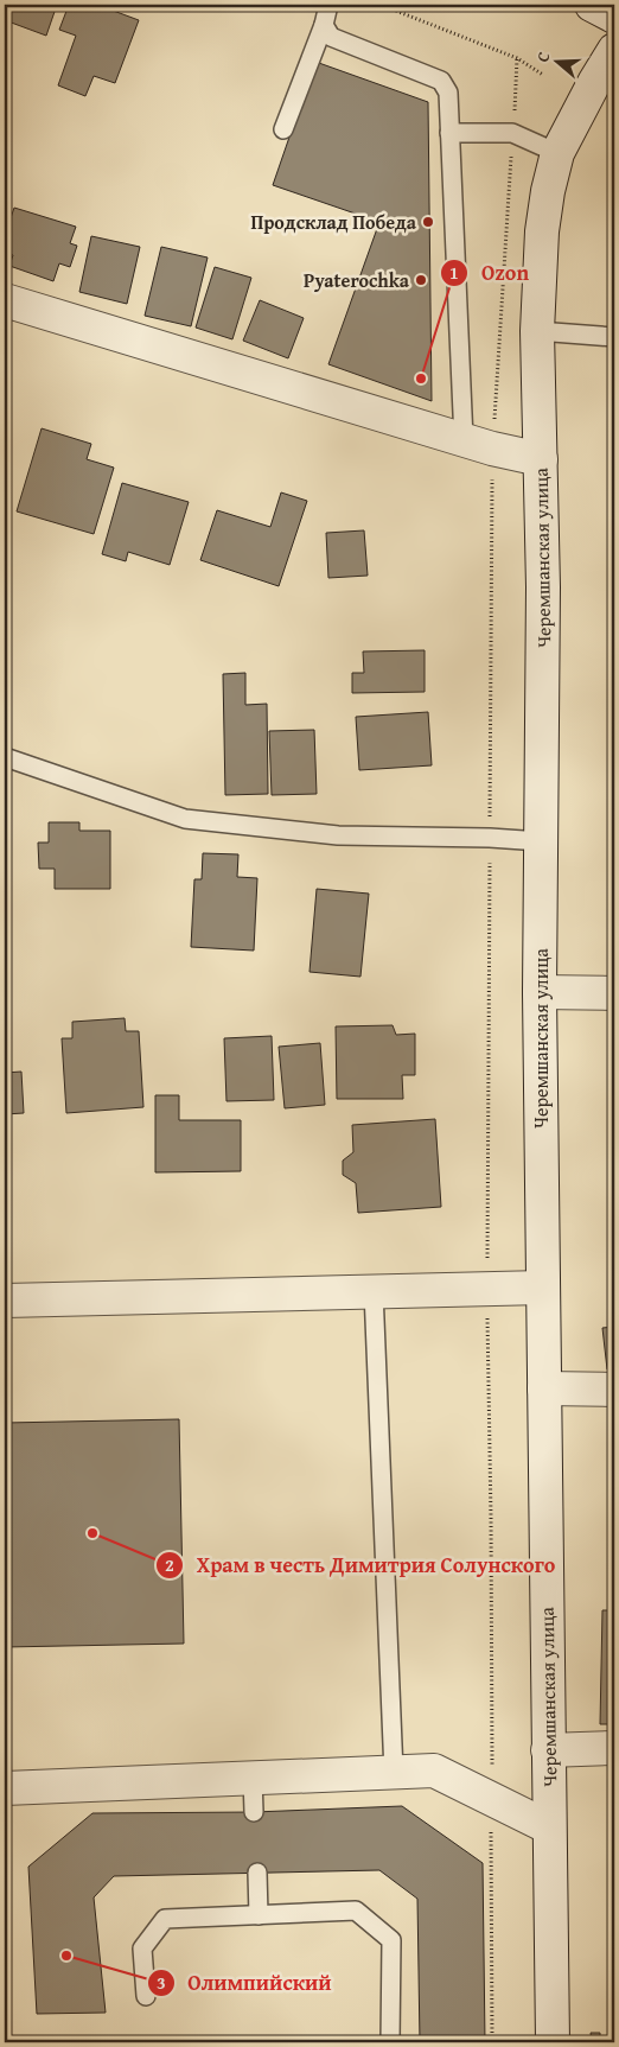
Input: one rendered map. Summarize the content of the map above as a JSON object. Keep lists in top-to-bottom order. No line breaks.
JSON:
{"streets":{"main road":["Черемшанская улица"]},"places":["Продсклад Победа","Pyaterochka","Ozon","Храм в честь Димитрия Солунского","Олимпийский"],"north":"left"}
